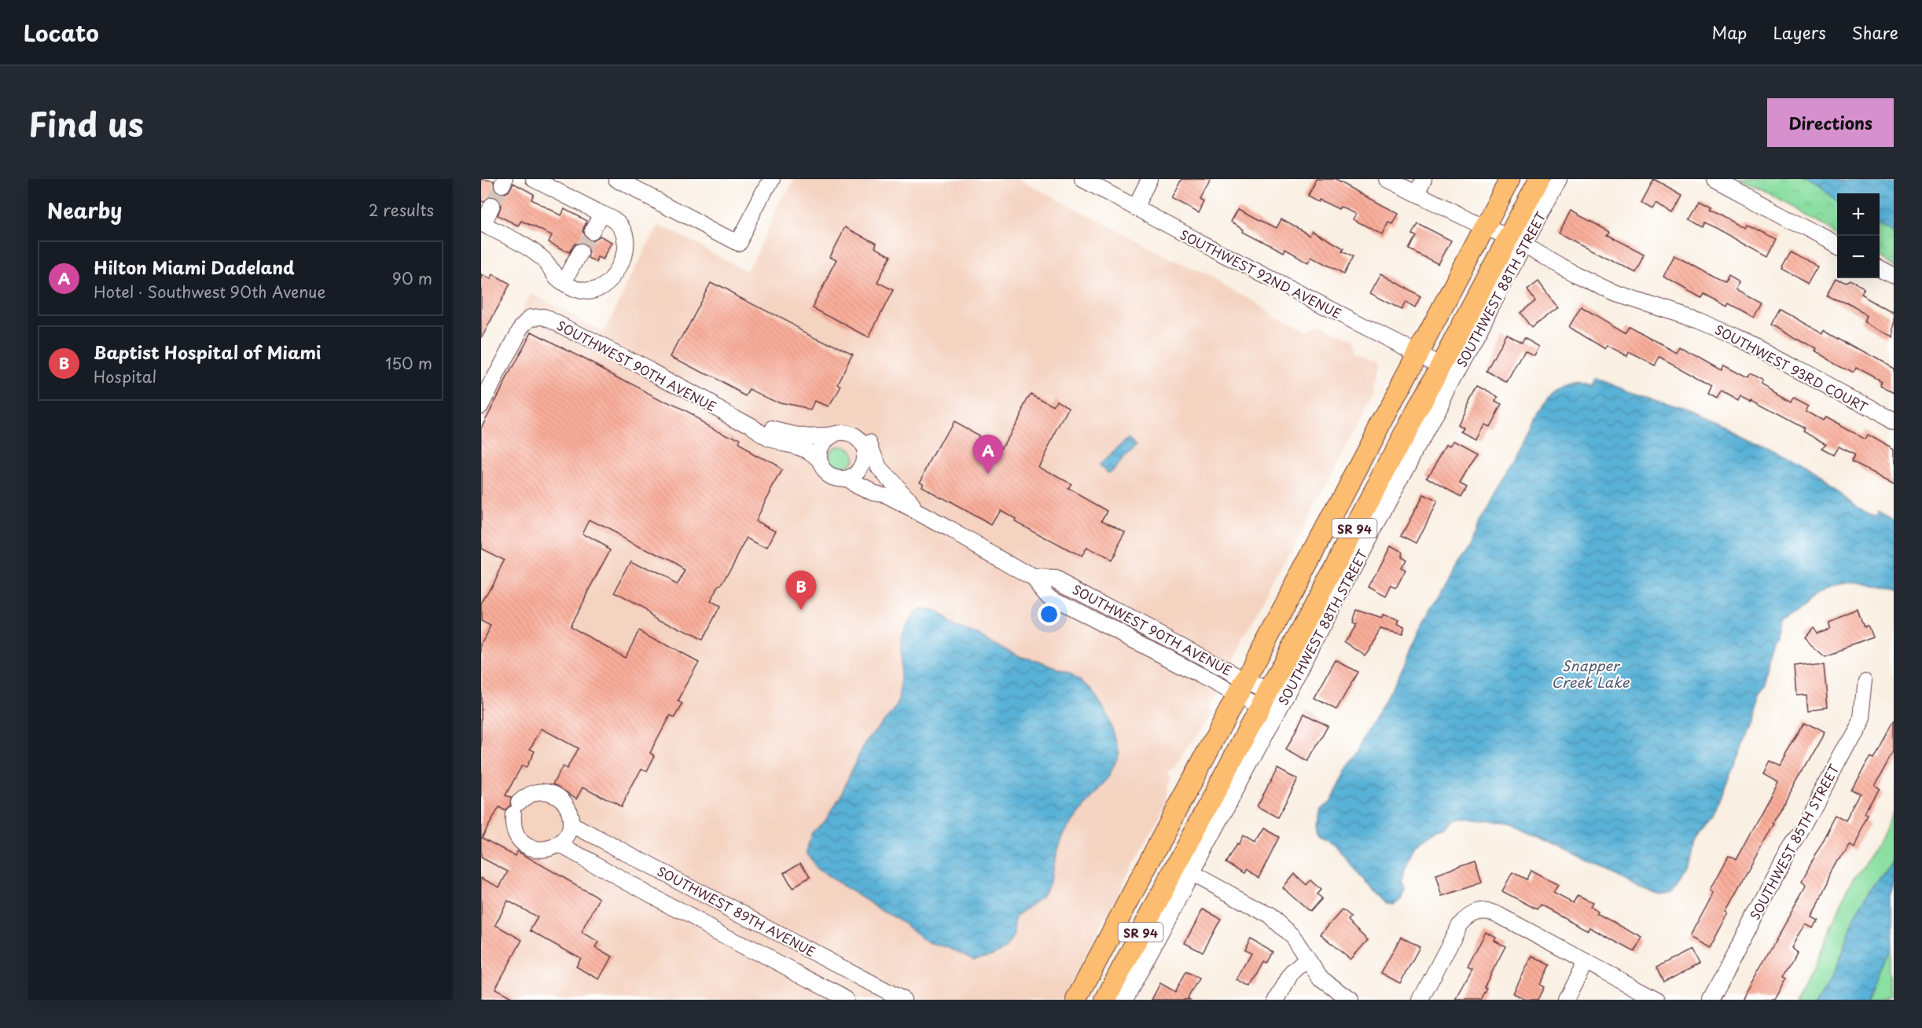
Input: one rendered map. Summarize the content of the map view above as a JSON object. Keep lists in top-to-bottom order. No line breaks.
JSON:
{"streets":{"main road":["SOUTHWEST 88TH STREET","SR 94"],"street":["SOUTHWEST 92ND AVENUE","SOUTHWEST 90TH AVENUE","SOUTHWEST 93RD COURT","SOUTHWEST 85TH STREET","SOUTHWEST 89TH AVENUE"]},"crossings":[["SOUTHWEST 92ND AVENUE","SOUTHWEST 88TH STREET"],["SOUTHWEST 92ND AVENUE","SR 94"],["SOUTHWEST 88TH STREET","SOUTHWEST 90TH AVENUE"],["SOUTHWEST 88TH STREET","SOUTHWEST 93RD COURT"],["SOUTHWEST 90TH AVENUE","SR 94"],["SOUTHWEST 93RD COURT","SR 94"]],"water":["Snapper Creek Lake"],"page":{"header":"Locato","nav":["Map","Layers","Share"],"title":"Find us","buttons":"Directions","heading":["Nearby","2 results"],"map_buttons":["+","−"],"list":[{"mark":"A","name":"Hilton Miami Dadeland","note":"Hotel · Southwest 90th Avenue","value":"90 m"},{"mark":"B","name":"Baptist Hospital of Miami","note":"Hospital","value":"150 m"}],"pins":["A","B"]}}
